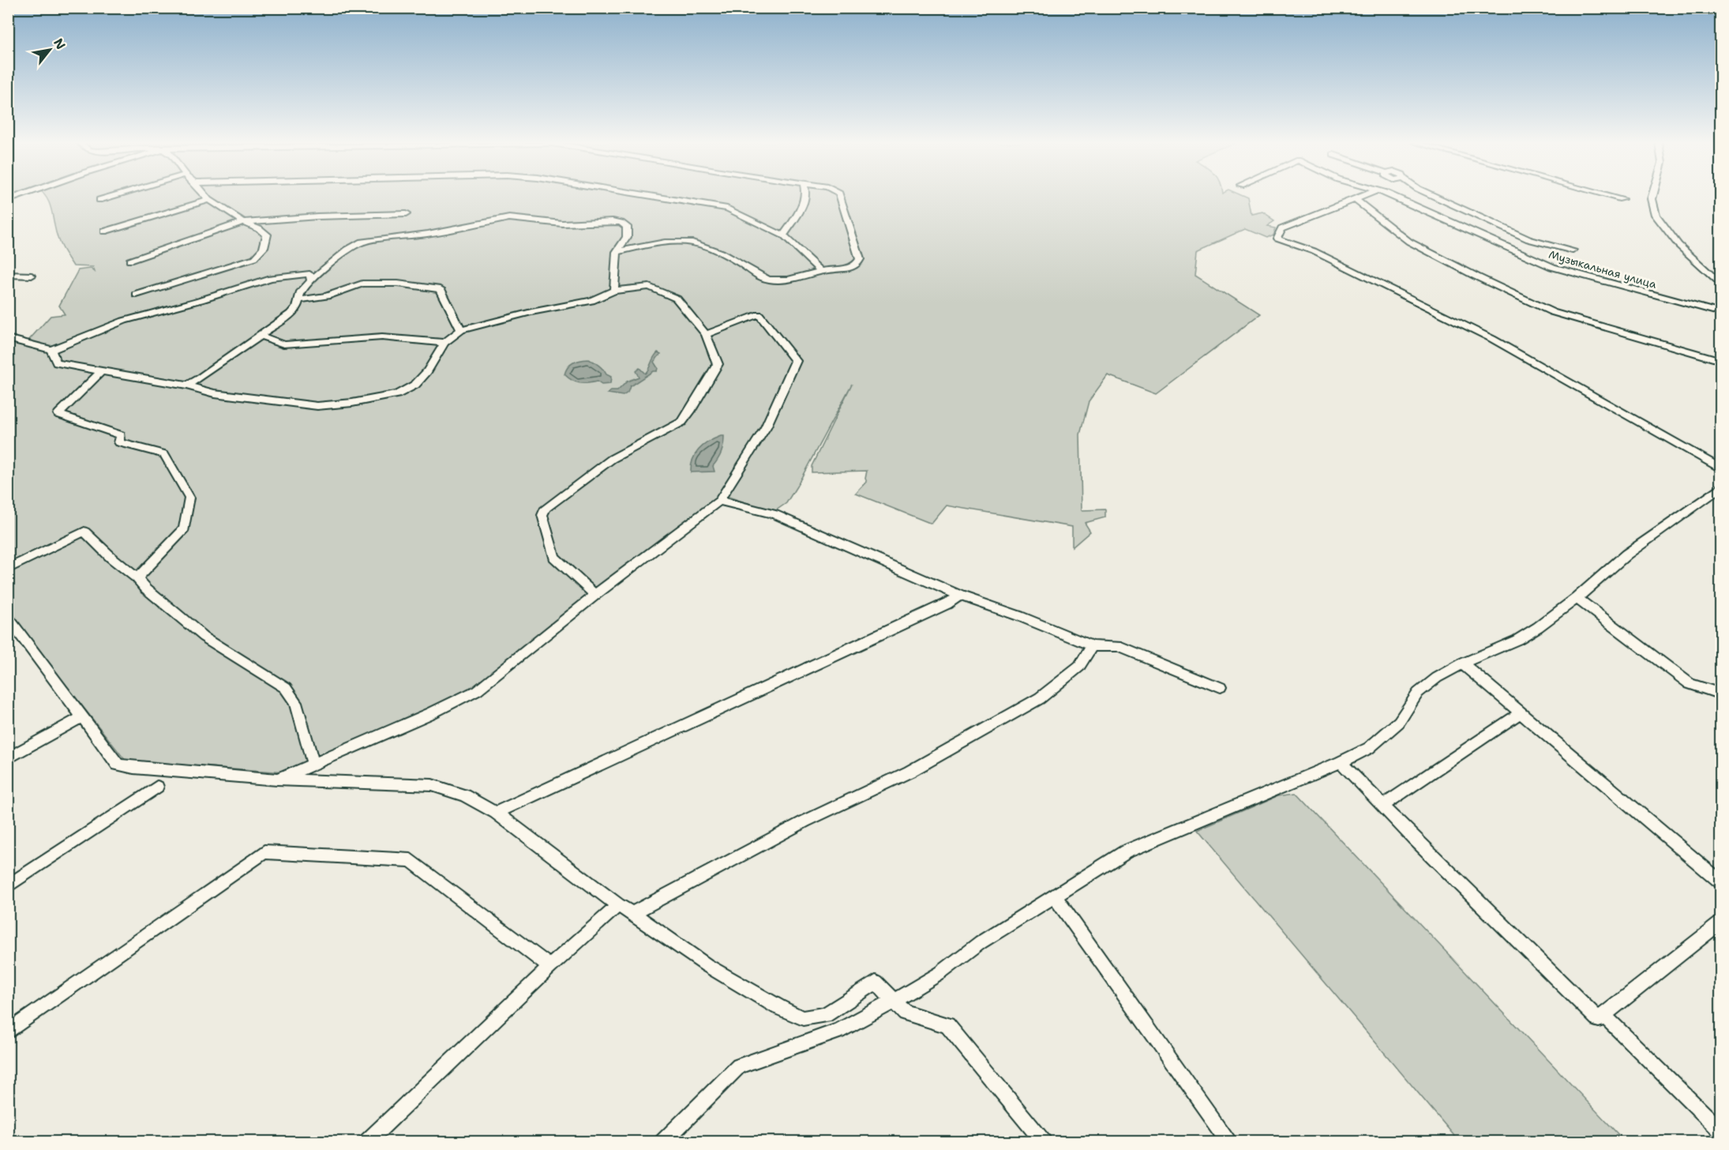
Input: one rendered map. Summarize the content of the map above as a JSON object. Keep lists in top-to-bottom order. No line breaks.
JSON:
{"streets":{"street":["Музыкальная улица"]},"north":"top right"}
